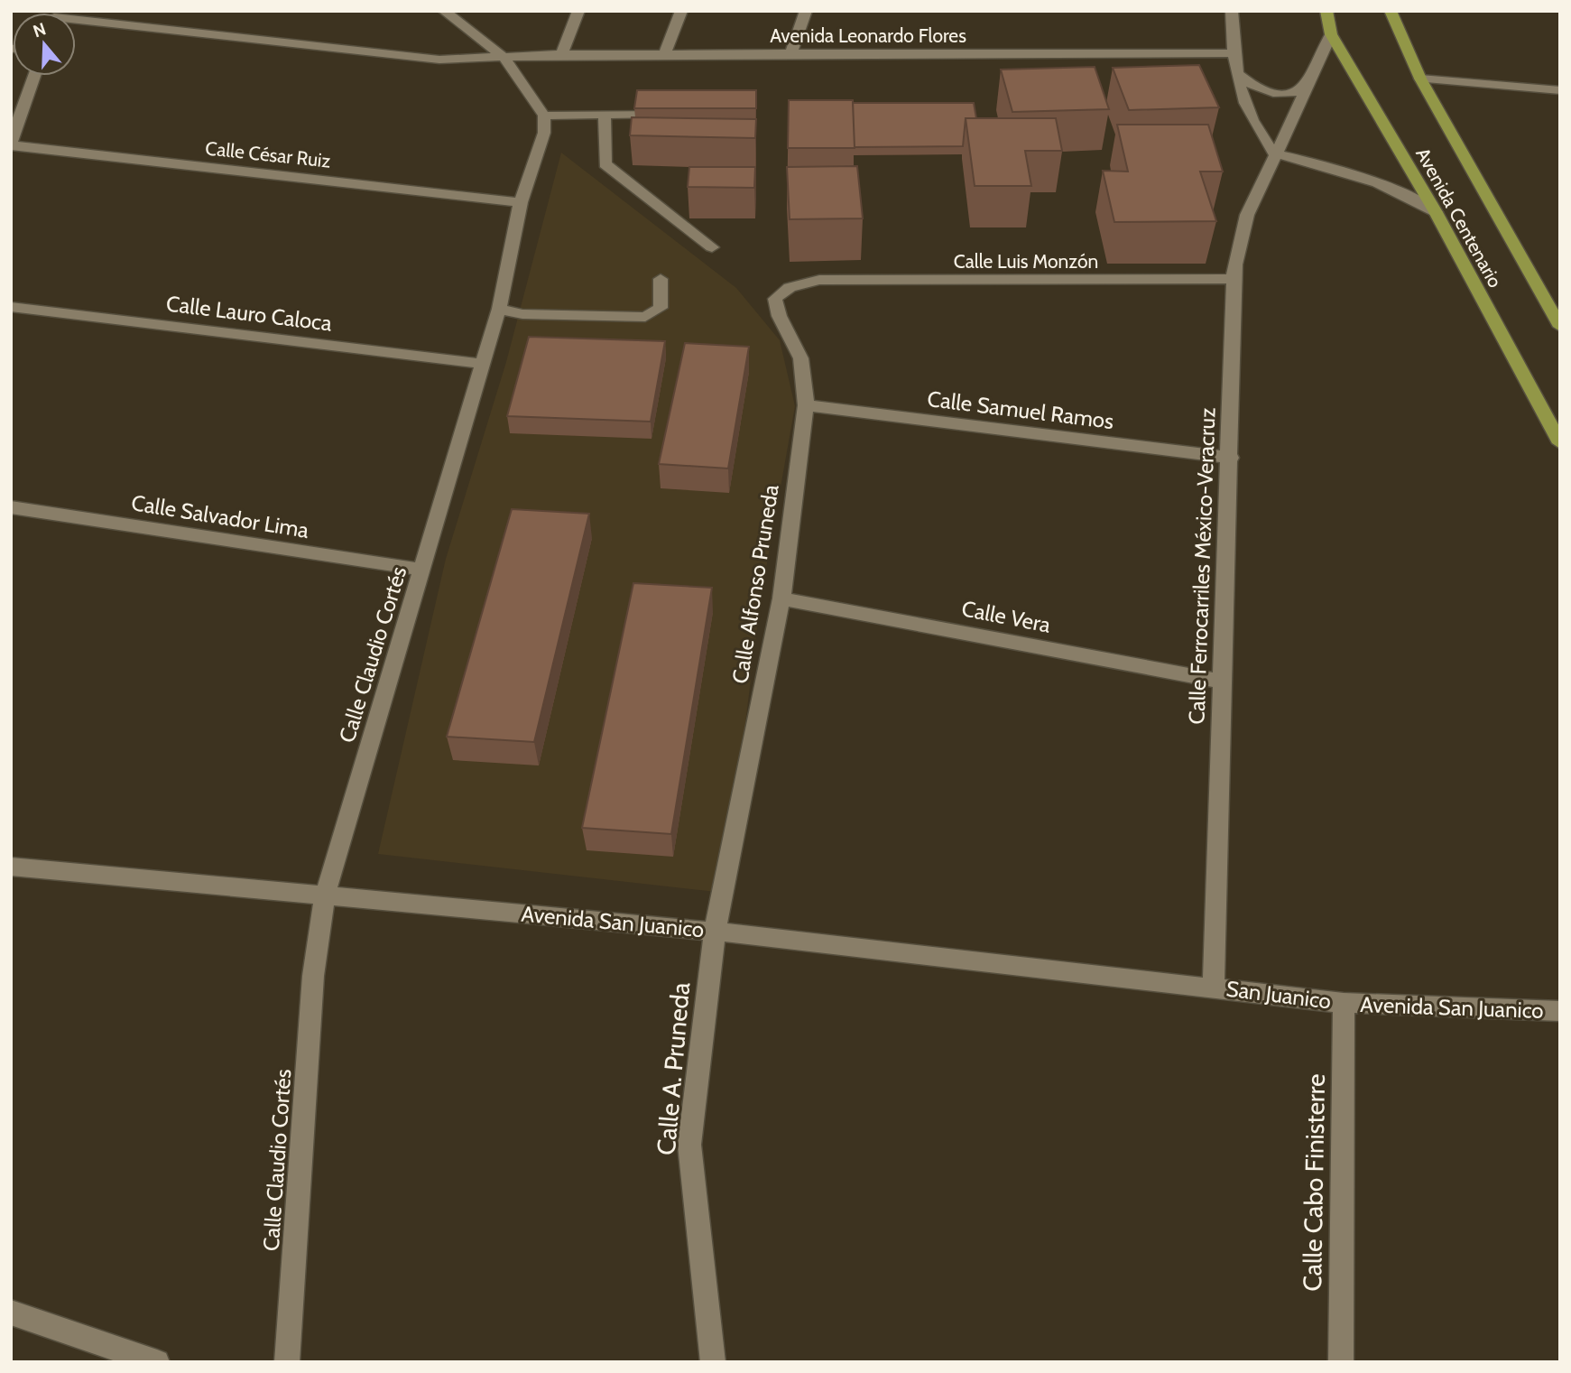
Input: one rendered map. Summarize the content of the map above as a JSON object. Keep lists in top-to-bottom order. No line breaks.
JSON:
{"streets":{"main road":["Avenida Centenario"],"street":["Avenida Leonardo Flores","Calle César Ruiz","Calle Luis Monzón","Calle Lauro Caloca","Calle Samuel Ramos","Calle Salvador Lima","Calle Ferrocarriles México-Veracruz","Calle Alfonso Pruneda","Calle Vera","Calle Claudio Cortés","Avenida San Juanico","San Juanico","Calle A. Pruneda","Calle Cabo Finisterre"]},"crossings":[["Calle César Ruiz","Calle Claudio Cortés"],["Avenida Centenario","Calle Ferrocarriles México-Veracruz"],["Calle Luis Monzón","Calle Ferrocarriles México-Veracruz"],["Calle Luis Monzón","Calle Alfonso Pruneda"],["Calle Lauro Caloca","Calle Claudio Cortés"],["Calle Samuel Ramos","Calle Ferrocarriles México-Veracruz"],["Calle Samuel Ramos","Calle Alfonso Pruneda"],["Calle Salvador Lima","Calle Claudio Cortés"],["Calle Ferrocarriles México-Veracruz","Calle Vera"],["Calle Ferrocarriles México-Veracruz","Avenida San Juanico"],["Calle Ferrocarriles México-Veracruz","San Juanico"],["Calle Alfonso Pruneda","Calle Vera"],["Calle Alfonso Pruneda","Avenida San Juanico"],["Calle Alfonso Pruneda","Calle A. Pruneda"],["Calle Claudio Cortés","Avenida San Juanico"],["Avenida San Juanico","San Juanico"],["Avenida San Juanico","Calle A. Pruneda"],["Avenida San Juanico","Calle Cabo Finisterre"],["San Juanico","Calle Cabo Finisterre"]],"north":"top"}
